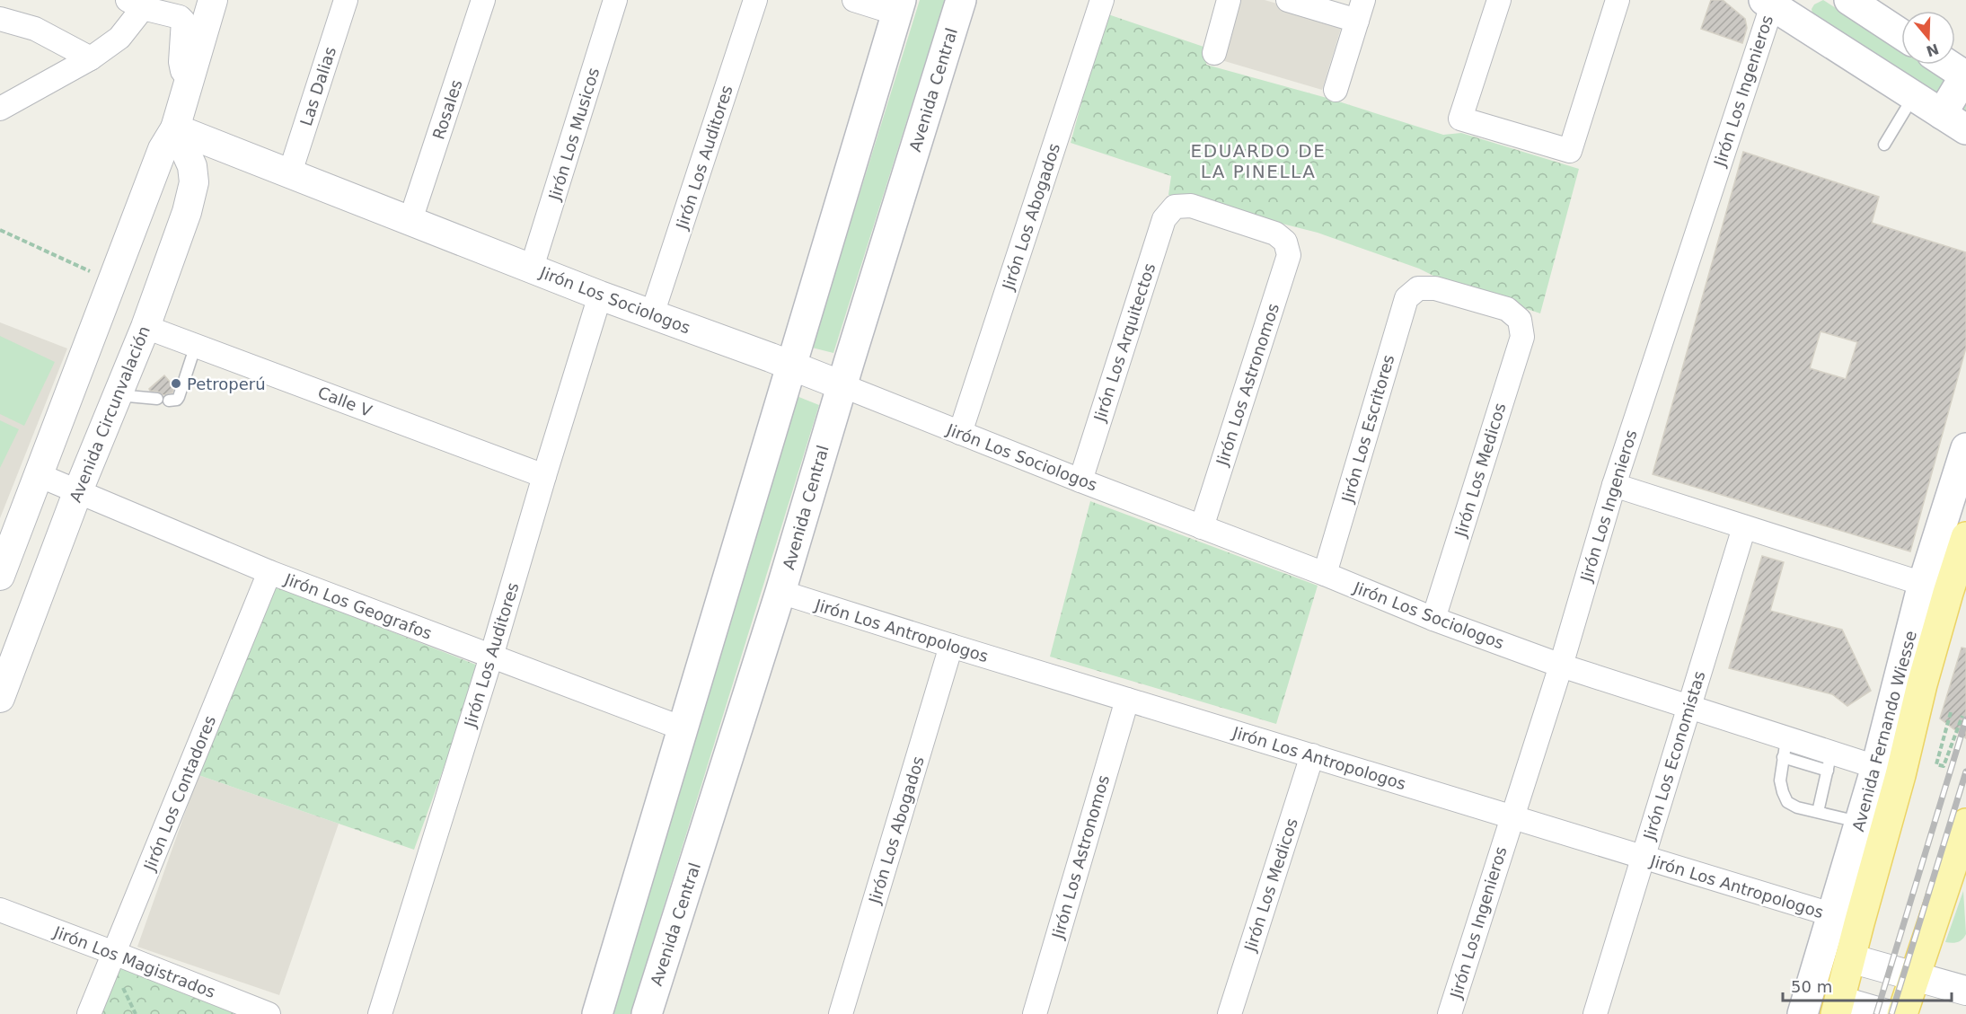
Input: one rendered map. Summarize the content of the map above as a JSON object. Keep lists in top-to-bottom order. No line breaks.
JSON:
{"streets":{"main road":["Avenida Central","Avenida Fernando Wiesse"],"street":["Las Dalias","Jirón Los Ingenieros","Rosales","Jirón Los Musicos","Jirón Los Auditores","Jirón Los Abogados","Jirón Los Sociologos","Jirón Los Arquitectos","Jirón Los Astronomos","Calle V","Avenida Circunvalación","Jirón Los Escritores","Jirón Los Medicos","Jirón Los Geografos","Jirón Los Antropologos","Jirón Los Economistas","Jirón Los Contadores","Jirón Los Magistrados"]},"crossings":[["Las Dalias","Jirón Los Sociologos"],["Avenida Central","Jirón Los Sociologos"],["Avenida Central","Jirón Los Antropologos"],["Jirón Los Ingenieros","Jirón Los Sociologos"],["Jirón Los Ingenieros","Jirón Los Antropologos"],["Rosales","Jirón Los Sociologos"],["Jirón Los Musicos","Jirón Los Sociologos"],["Jirón Los Auditores","Jirón Los Sociologos"],["Jirón Los Auditores","Calle V"],["Jirón Los Auditores","Jirón Los Geografos"],["Jirón Los Abogados","Jirón Los Sociologos"],["Jirón Los Abogados","Jirón Los Antropologos"],["Jirón Los Sociologos","Jirón Los Arquitectos"],["Jirón Los Sociologos","Jirón Los Astronomos"],["Jirón Los Sociologos","Avenida Circunvalación"],["Jirón Los Sociologos","Jirón Los Escritores"],["Jirón Los Sociologos","Jirón Los Medicos"],["Jirón Los Sociologos","Avenida Fernando Wiesse"],["Jirón Los Sociologos","Jirón Los Economistas"],["Jirón Los Arquitectos","Jirón Los Astronomos"],["Jirón Los Astronomos","Jirón Los Antropologos"],["Calle V","Avenida Circunvalación"],["Avenida Circunvalación","Jirón Los Geografos"],["Jirón Los Escritores","Jirón Los Medicos"],["Jirón Los Medicos","Jirón Los Antropologos"],["Jirón Los Geografos","Jirón Los Contadores"],["Jirón Los Antropologos","Avenida Fernando Wiesse"],["Jirón Los Antropologos","Jirón Los Economistas"],["Jirón Los Contadores","Jirón Los Magistrados"]],"districts":["EDUARDO DE LA PINELLA"],"places":["Petroperú"],"scale_bar":"50 m","north":"bottom"}
